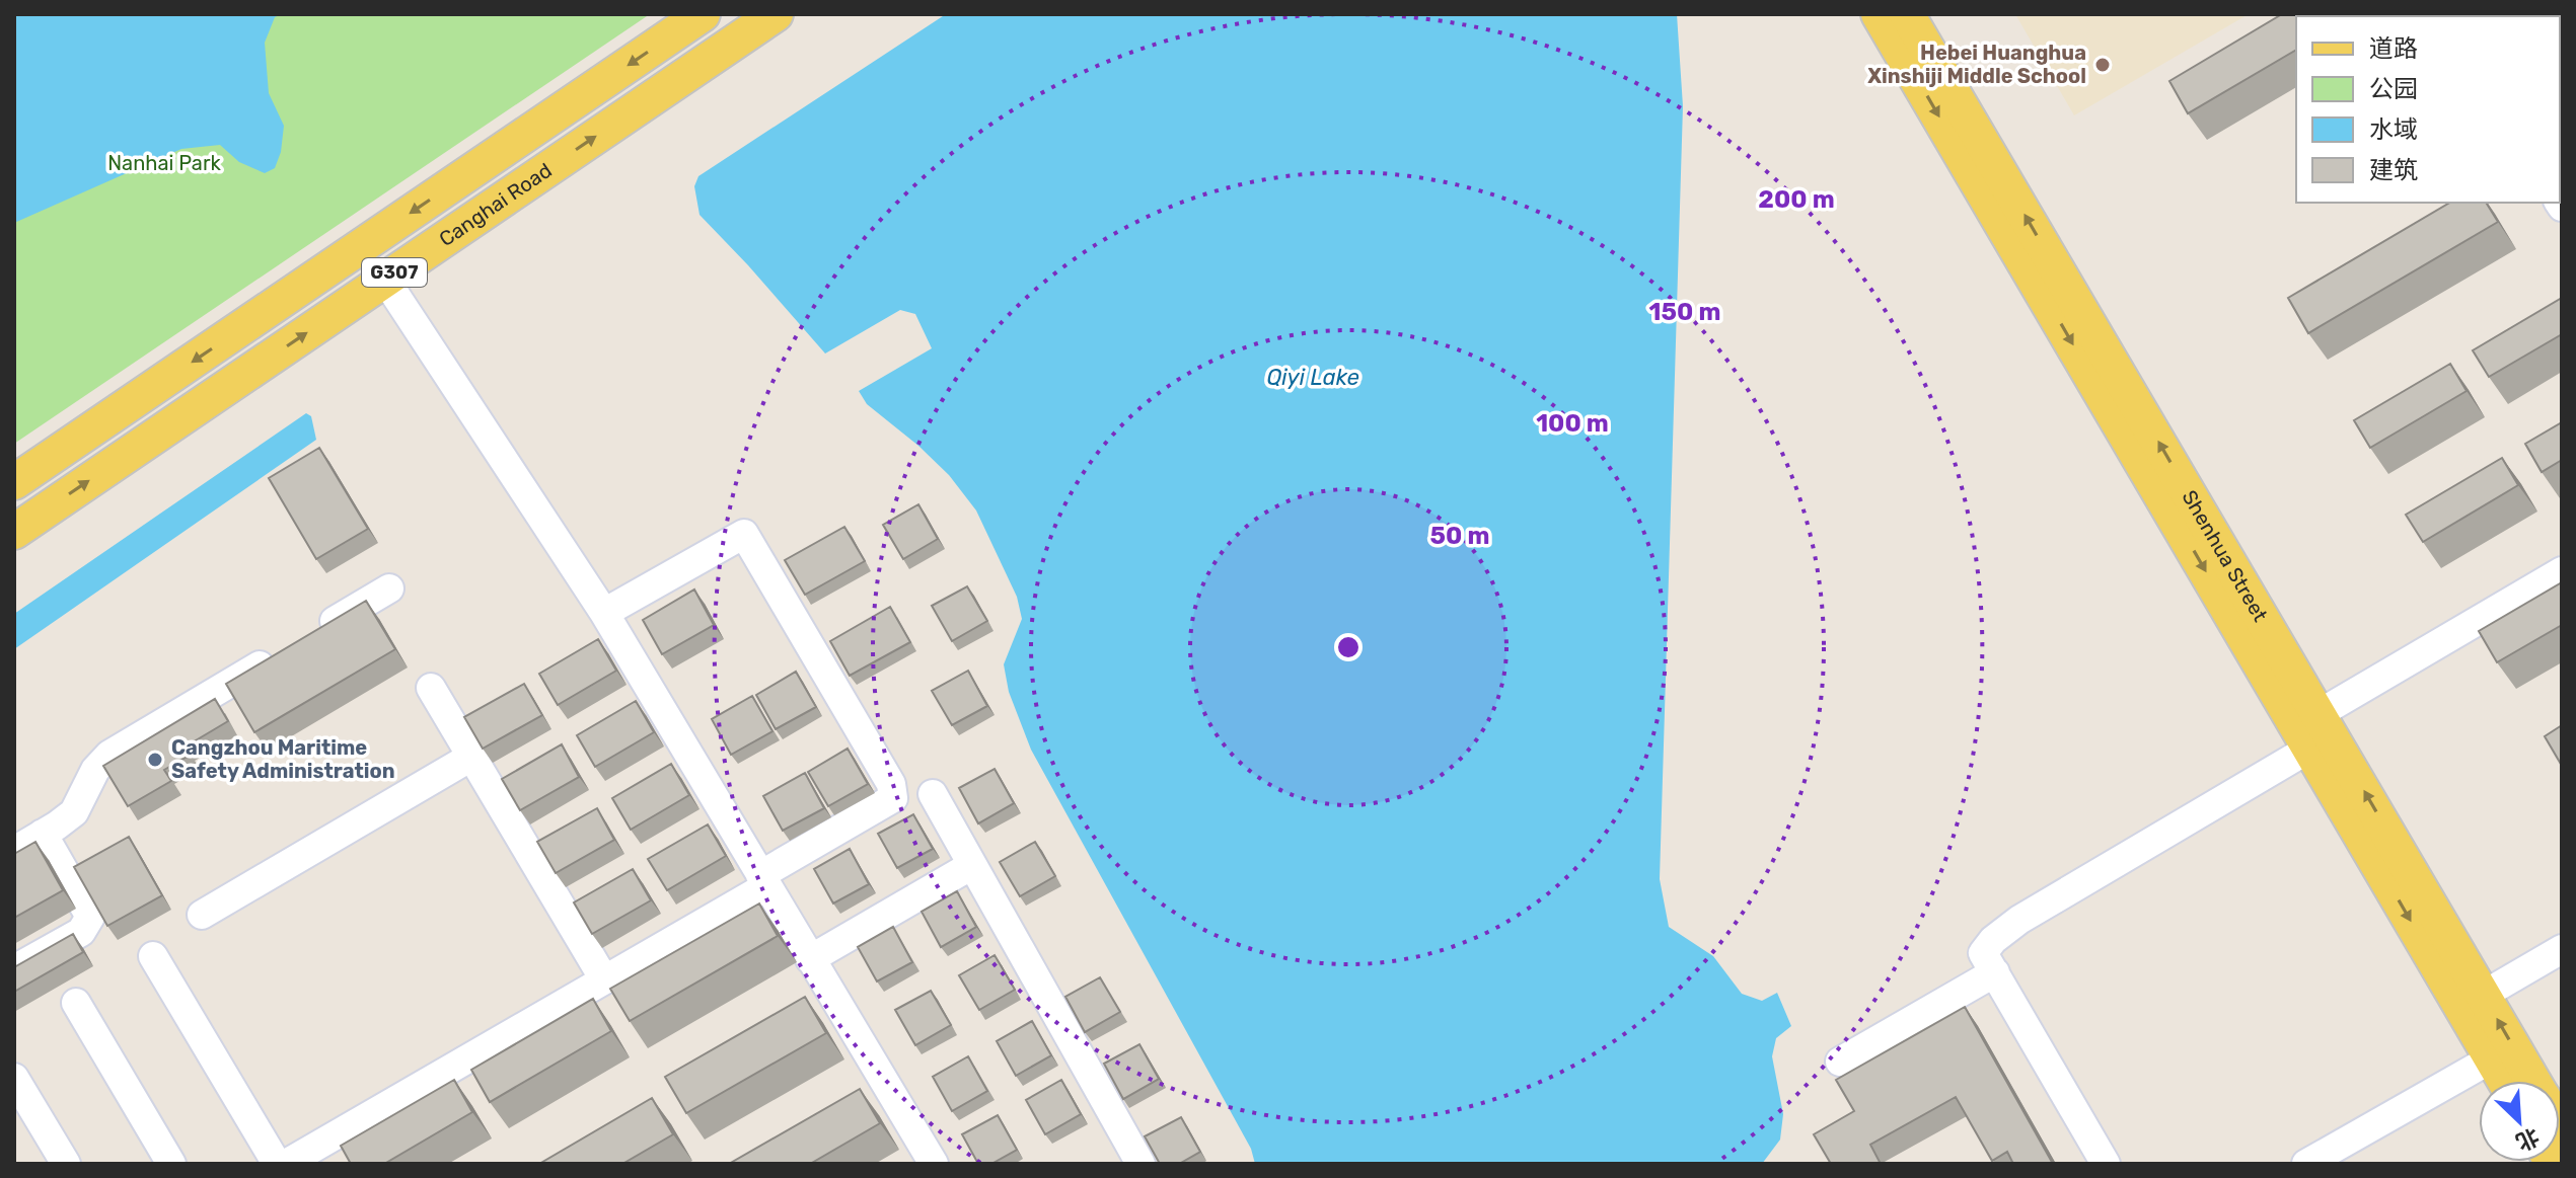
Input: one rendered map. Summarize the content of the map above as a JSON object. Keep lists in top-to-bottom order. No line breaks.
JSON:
{"streets":{"main road":["Canghai Road","G307","Shenhua Street"]},"water":["Qiyi Lake"],"parks":["Nanhai Park"],"places":["Hebei Huanghua Xinshiji Middle School","Cangzhou Maritime Safety Administration"],"legend":["道路","公园","水域","建筑"],"north":"bottom right","rings":["200 m","150 m","100 m","50 m"]}
